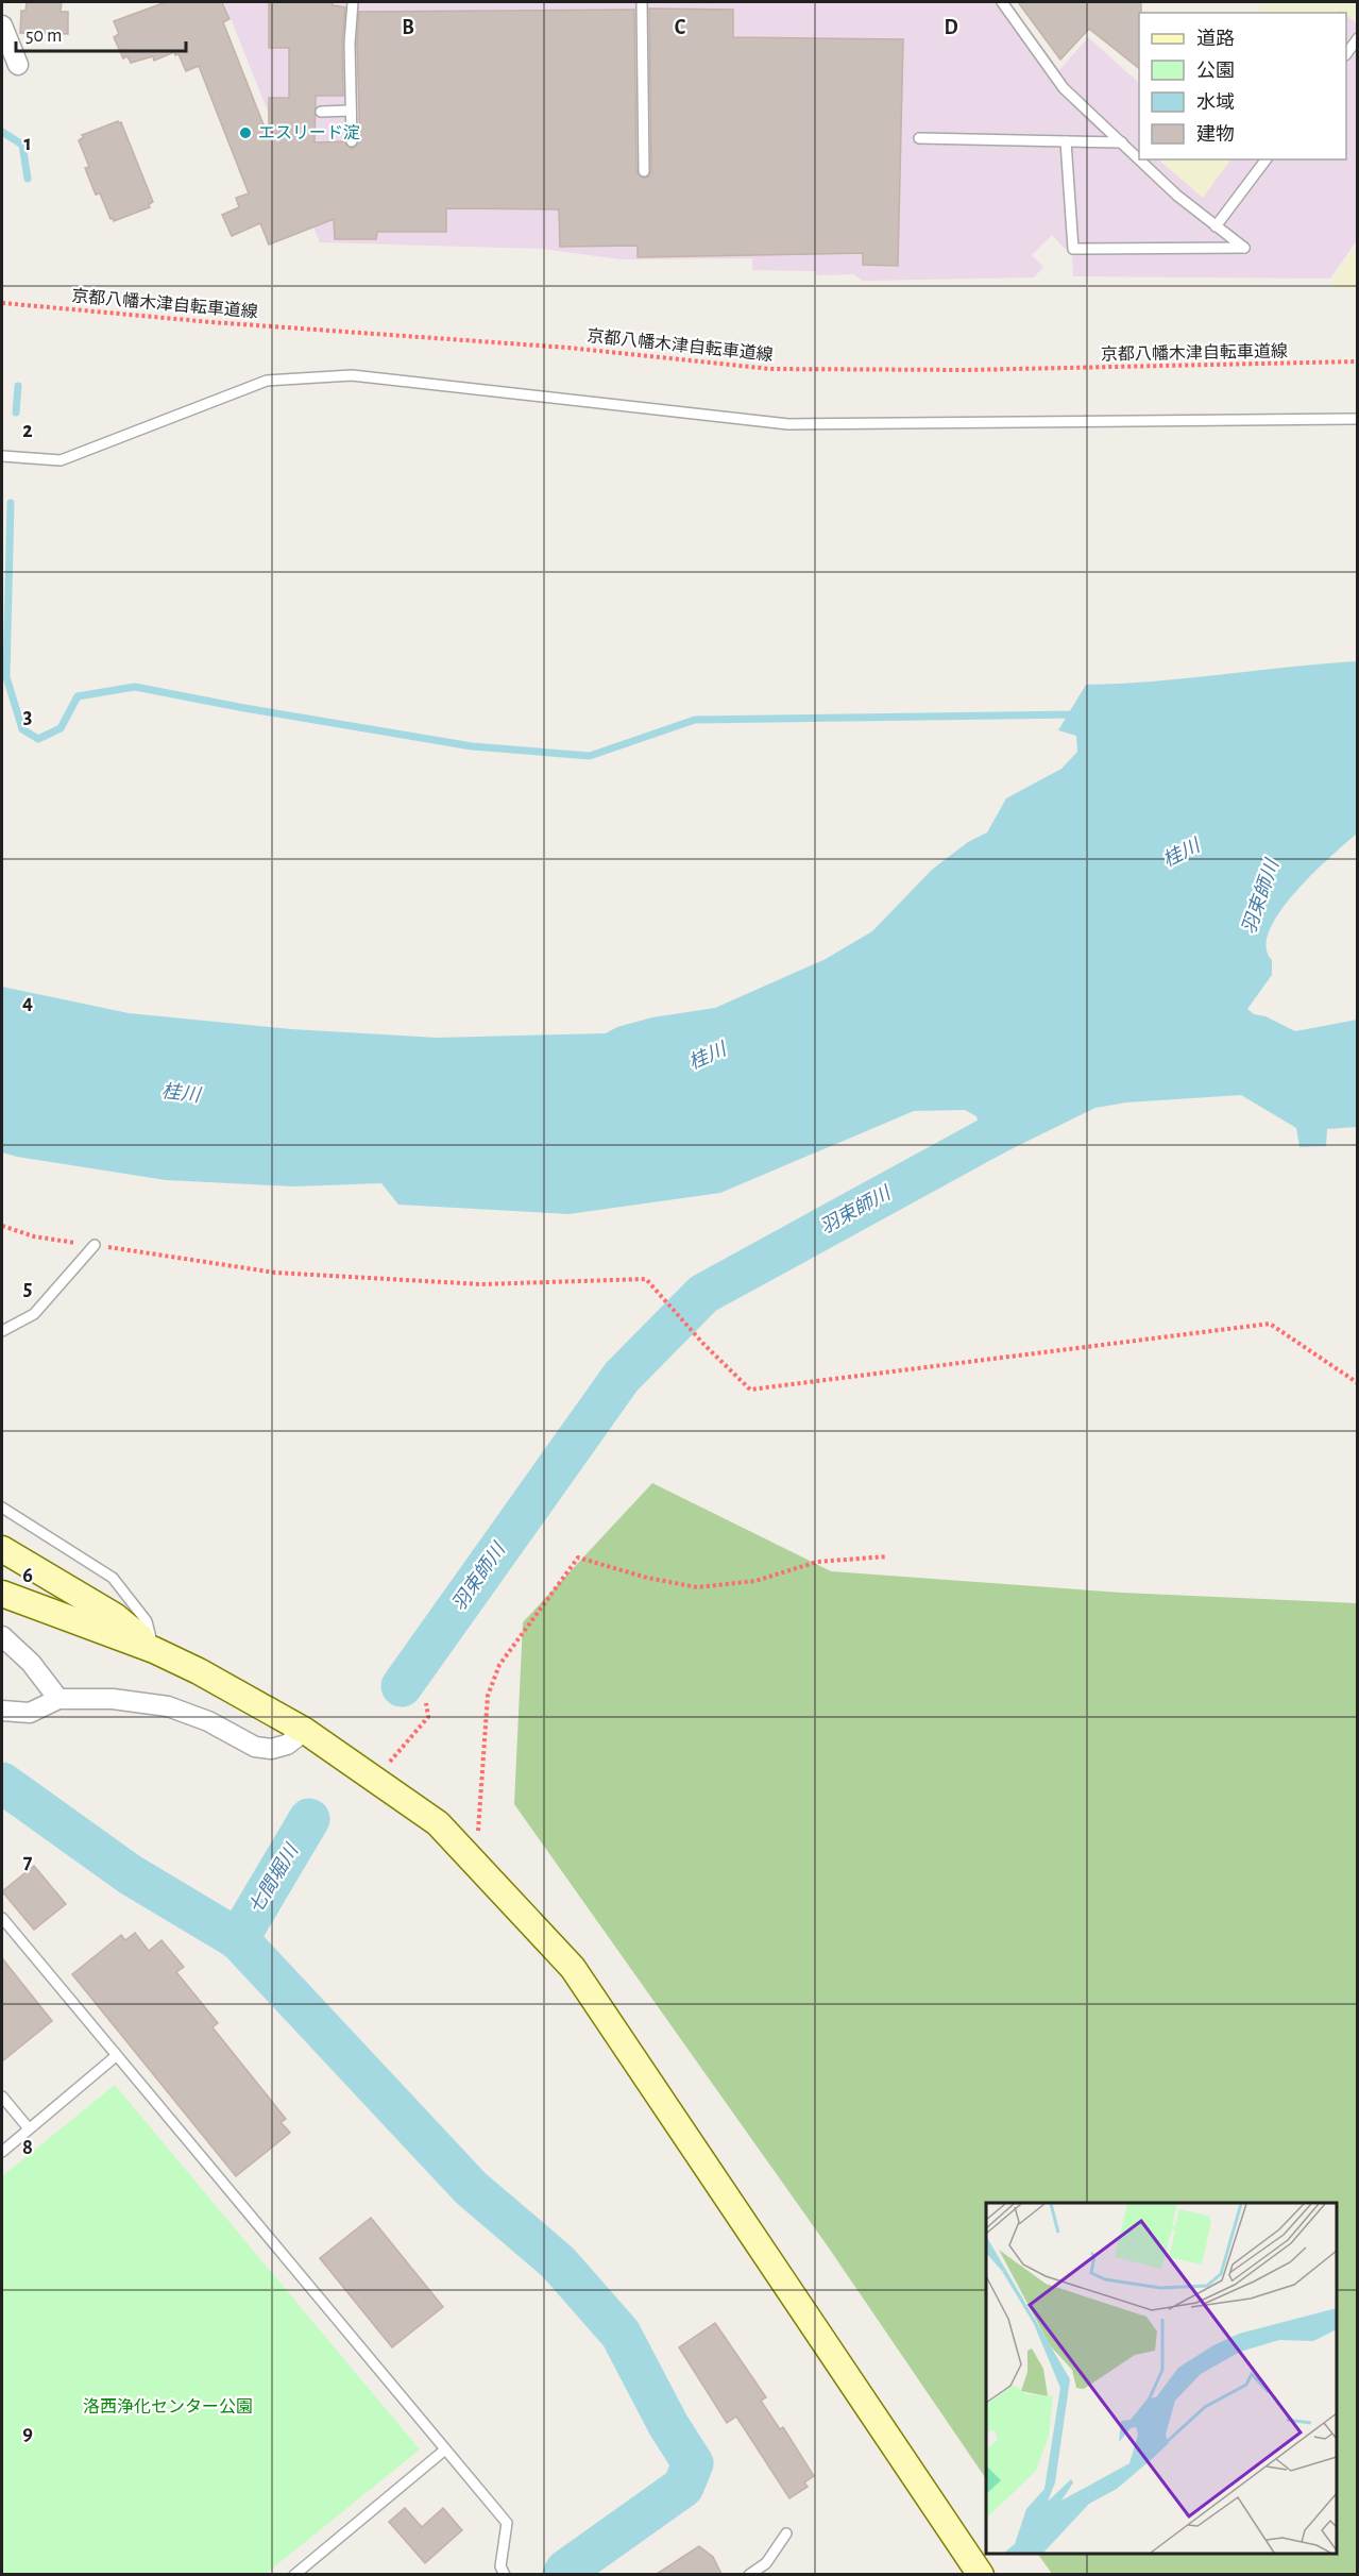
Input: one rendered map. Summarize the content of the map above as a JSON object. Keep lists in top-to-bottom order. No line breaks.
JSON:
{"streets":{"path":["京都八幡木津自転車道線"]},"water":["桂川","羽束師川","七間堀川"],"parks":["洛西浄化センター公園"],"places":["エスリード淀"],"legend":["道路","公園","水域","建物"],"scale_bar":"50 m","grid":{"columns":["B","C","D"],"rows":["1","2","3","4","5","6","7","8","9"]}}
